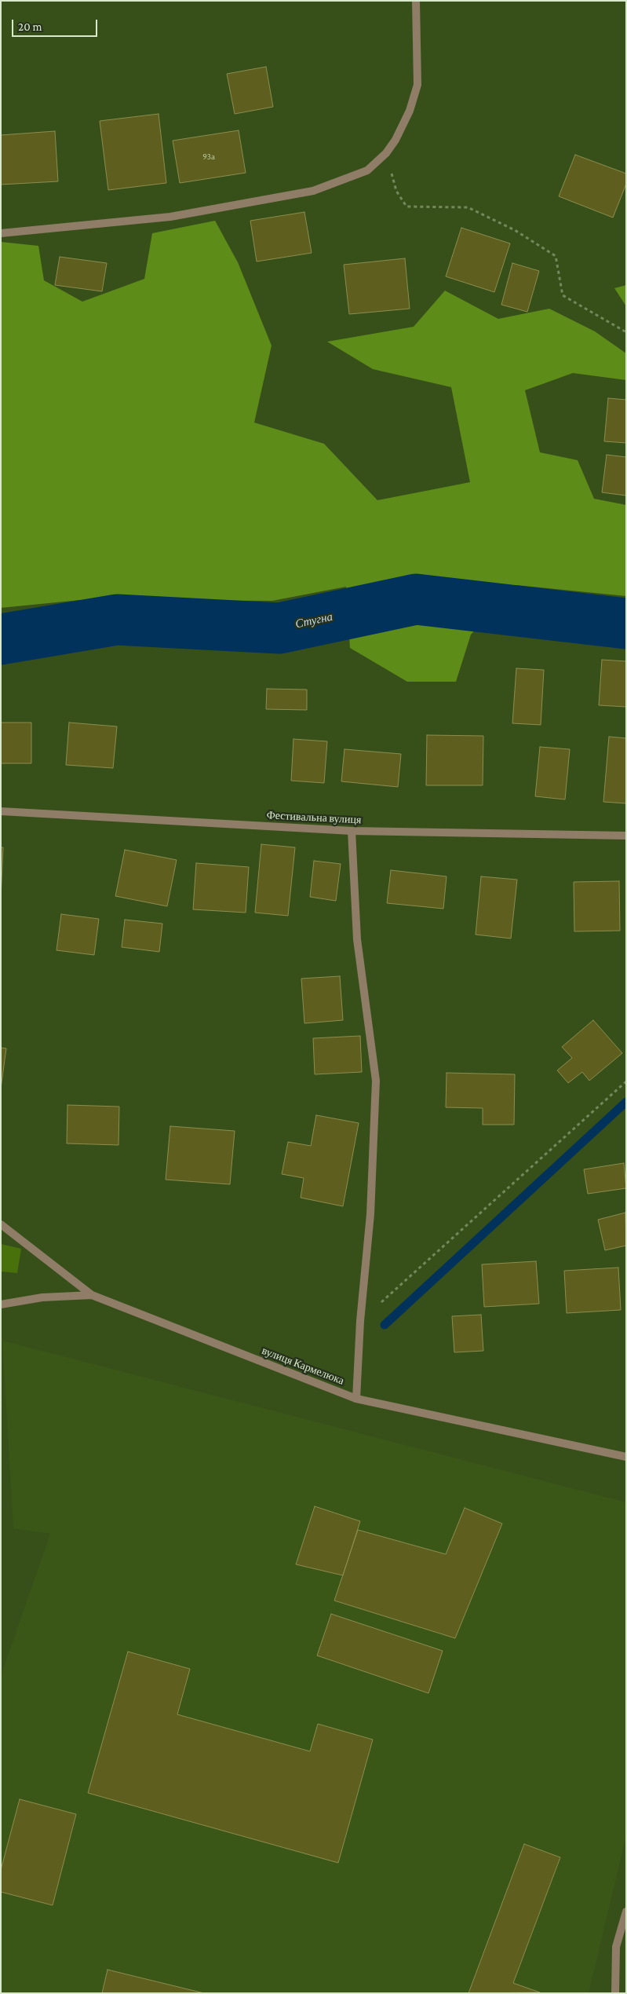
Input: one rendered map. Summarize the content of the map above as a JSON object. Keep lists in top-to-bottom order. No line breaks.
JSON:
{"streets":{"street":["Фестивальна вулиця","вулиця Кармелюка"]},"water":["Стугна"],"house_numbers":["93а"],"scale_bar":"20 m"}
